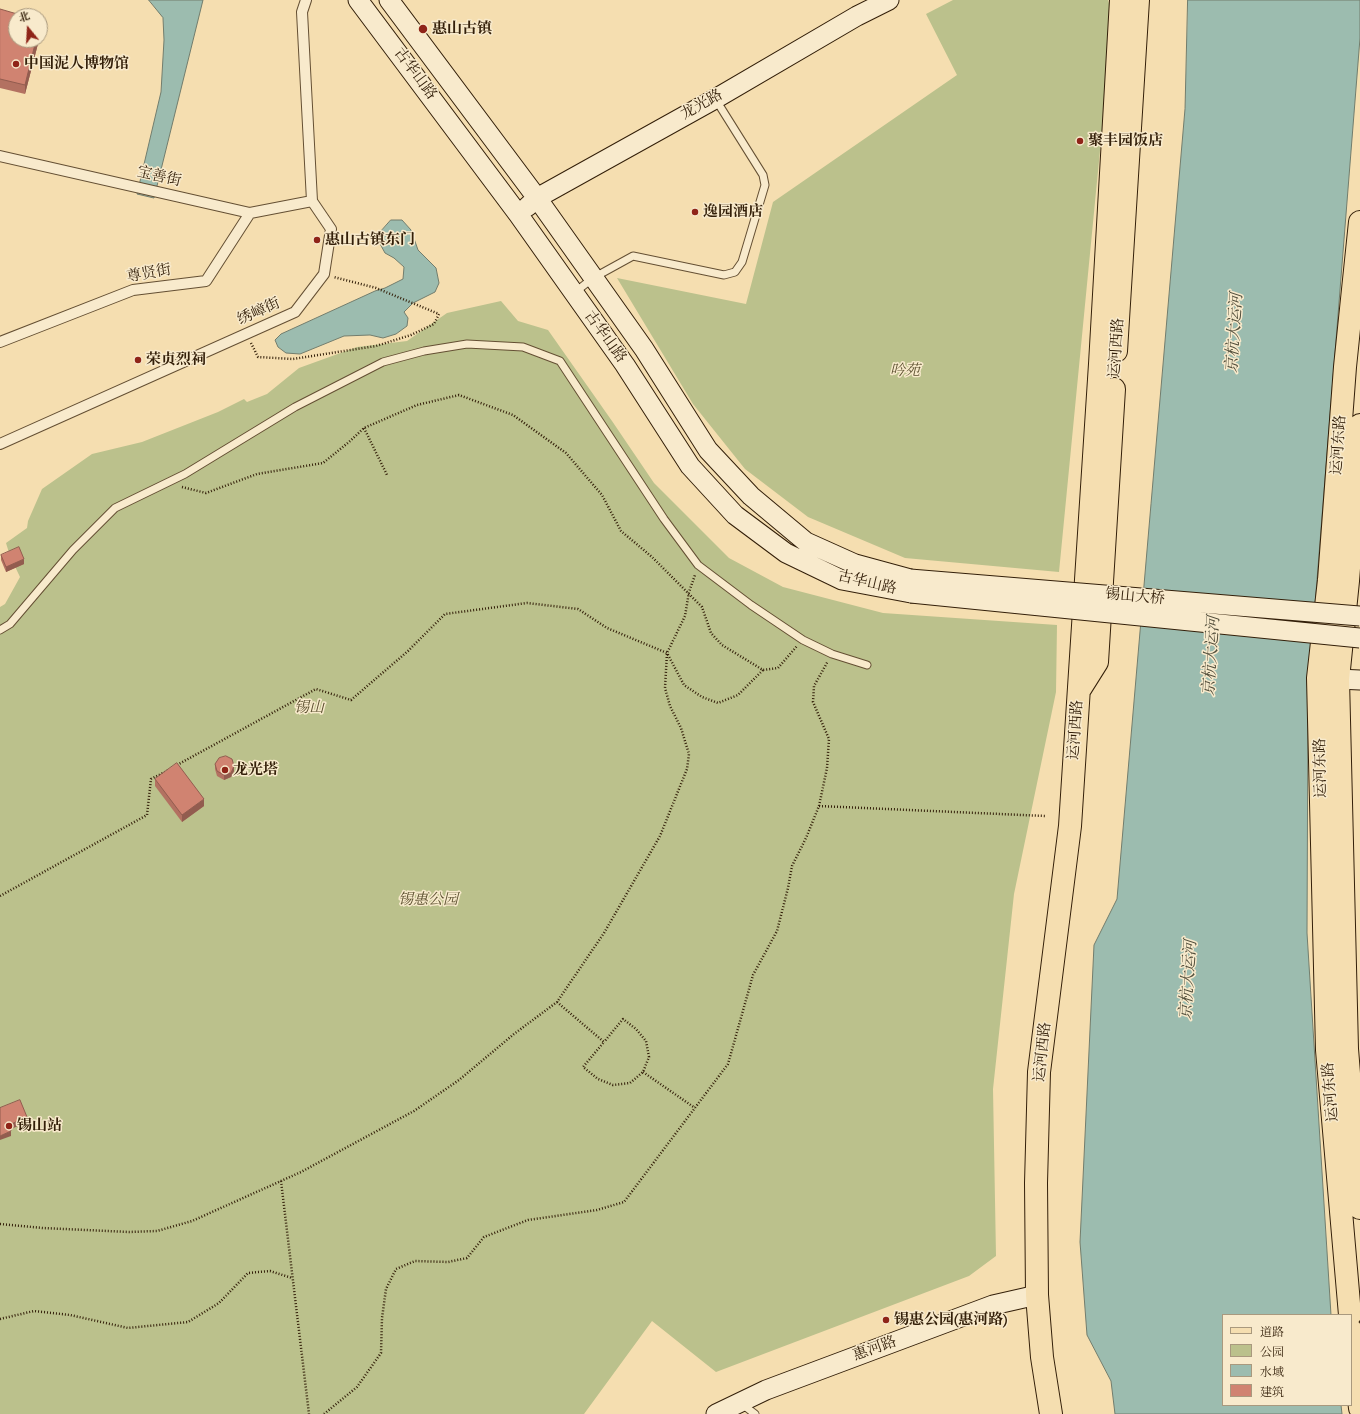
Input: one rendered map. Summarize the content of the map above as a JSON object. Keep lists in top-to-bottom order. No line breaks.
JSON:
{"streets":{"main road":["古华山路","龙光路","运河西路","运河东路","锡山大桥","惠河路"],"street":["宝善街","尊贤街","绣嶂街"]},"crossings":[["古华山路","龙光路"],["古华山路","锡山大桥"],["宝善街","尊贤街"],["宝善街","绣嶂街"],["运河西路","惠河路"]],"water":["京杭大运河"],"parks":["吟苑","锡山","锡惠公园"],"places":["惠山古镇","中国泥人博物馆","聚丰园饭店","逸园酒店","惠山古镇东门","荣贞烈祠","龙光塔","锡山站","锡惠公园(惠河路)"],"legend":["道路","公园","水域","建筑"],"north":"top"}
